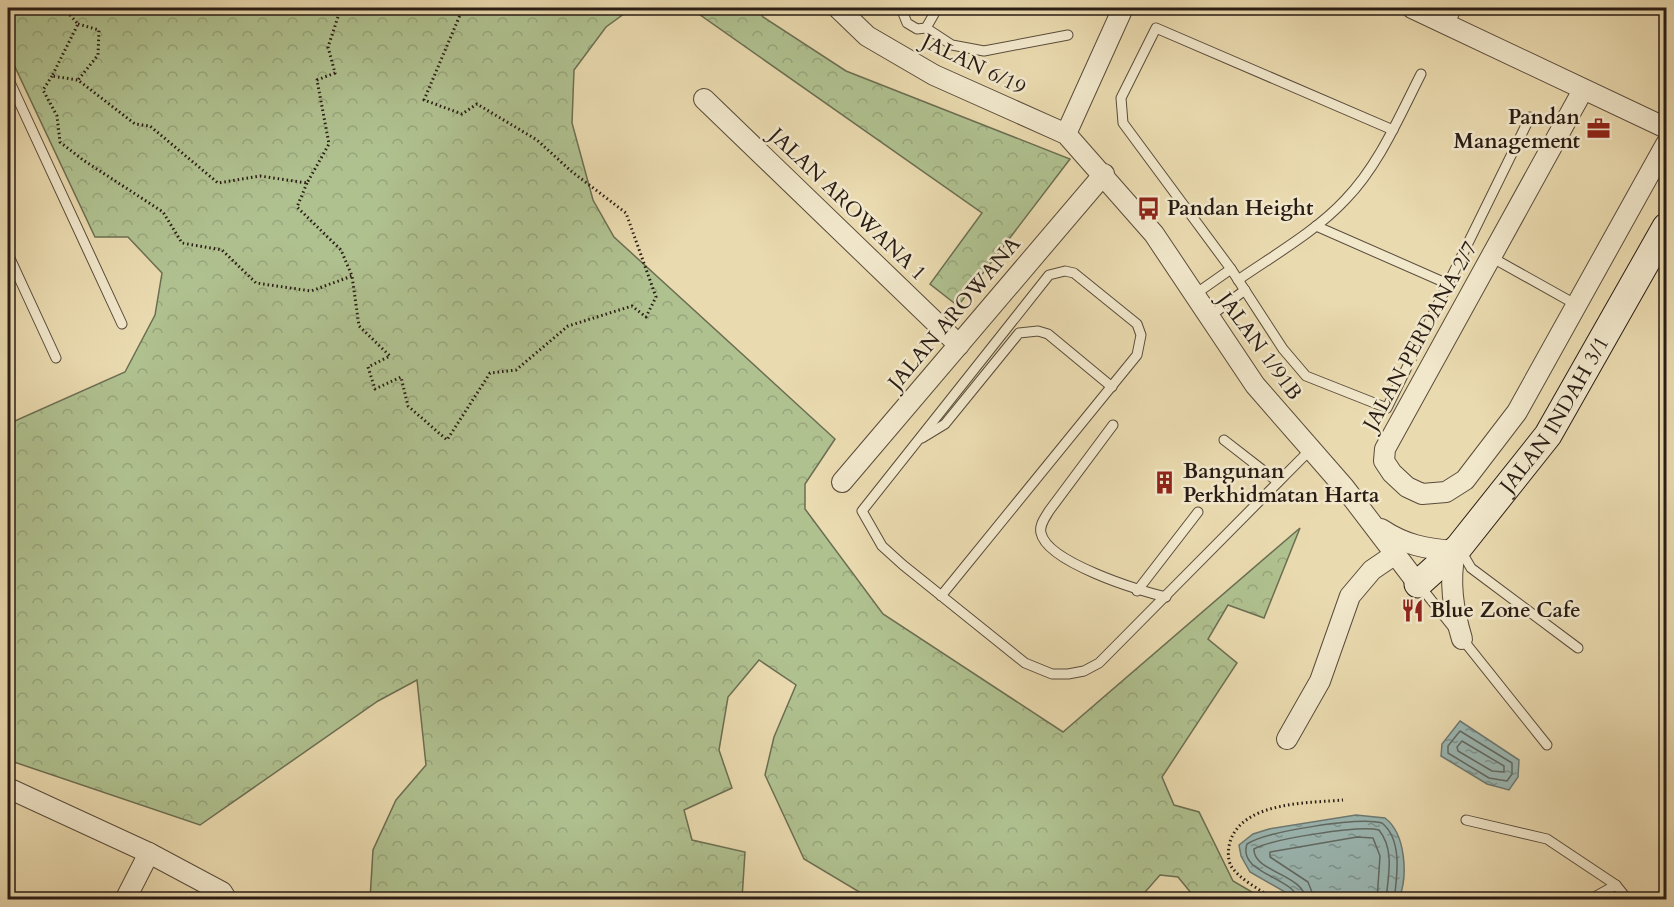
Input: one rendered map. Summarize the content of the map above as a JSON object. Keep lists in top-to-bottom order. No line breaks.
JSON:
{"streets":{"street":["JALAN 6/19","JALAN AROWANA 1","JALAN AROWANA","JALAN PERDANA 2/7","JALAN 1/91B","JALAN INDAH 3/1"]},"crossings":[["JALAN 6/19","JALAN 1/91B"],["JALAN AROWANA 1","JALAN AROWANA"],["JALAN AROWANA","JALAN 1/91B"],["JALAN 1/91B","JALAN INDAH 3/1"]],"places":{"office":["Pandan Management"],"bus stop":["Pandan Height"],"building":["Bangunan Perkhidmatan Harta"],"restaurant":["Blue Zone Cafe"]}}
